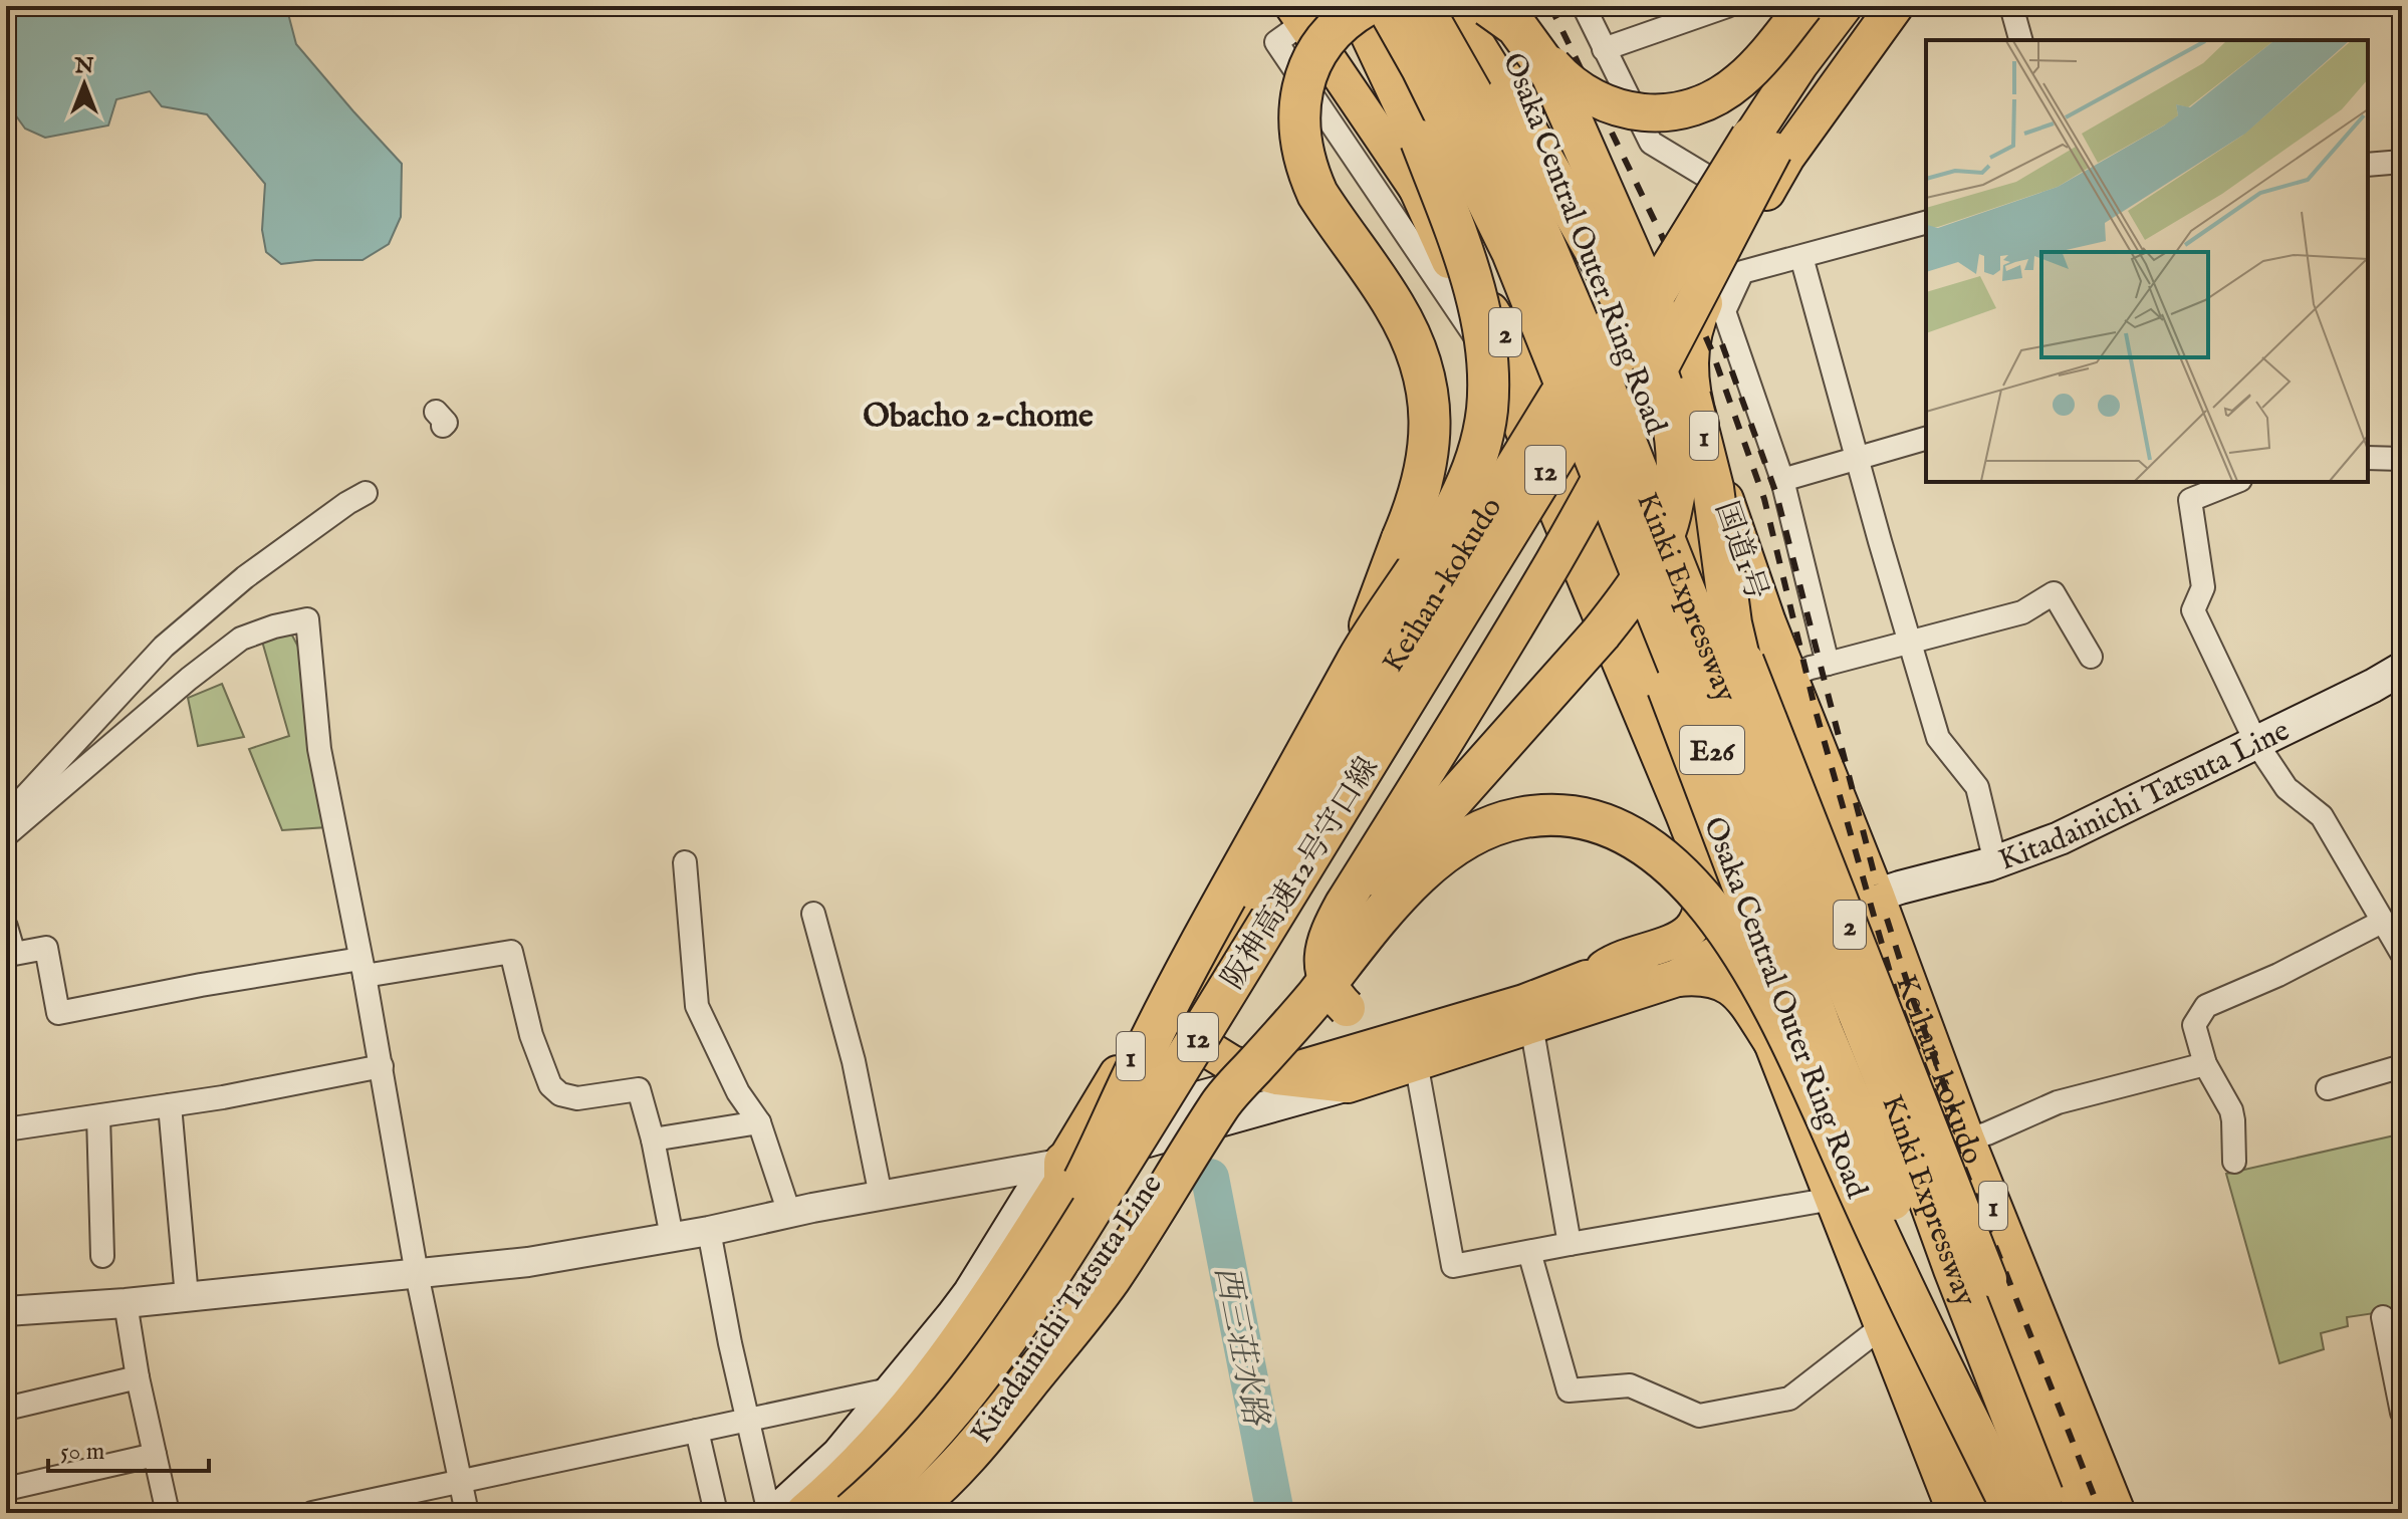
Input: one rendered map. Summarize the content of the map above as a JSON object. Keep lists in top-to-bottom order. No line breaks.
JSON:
{"streets":{"highway":["1","12","国道1号","Keihan-kokudo","Kinki Expressway","E26","阪神高速12号守口線"],"main road":["Osaka Central Outer Ring Road","2","Kitadainichi Tatsuta Line"]},"crossings":[["Osaka Central Outer Ring Road","Keihan-kokudo"],["Osaka Central Outer Ring Road","Kinki Expressway"],["1","12"],["1","Keihan-kokudo"],["1","Kitadainichi Tatsuta Line"],["12","阪神高速12号守口線"],["国道1号","Keihan-kokudo"],["国道1号","Kitadainichi Tatsuta Line"],["Keihan-kokudo","Kitadainichi Tatsuta Line"]],"districts":["Obacho 2-chome"],"water":["西三荘水路"],"scale_bar":"50 m","north":"top"}
